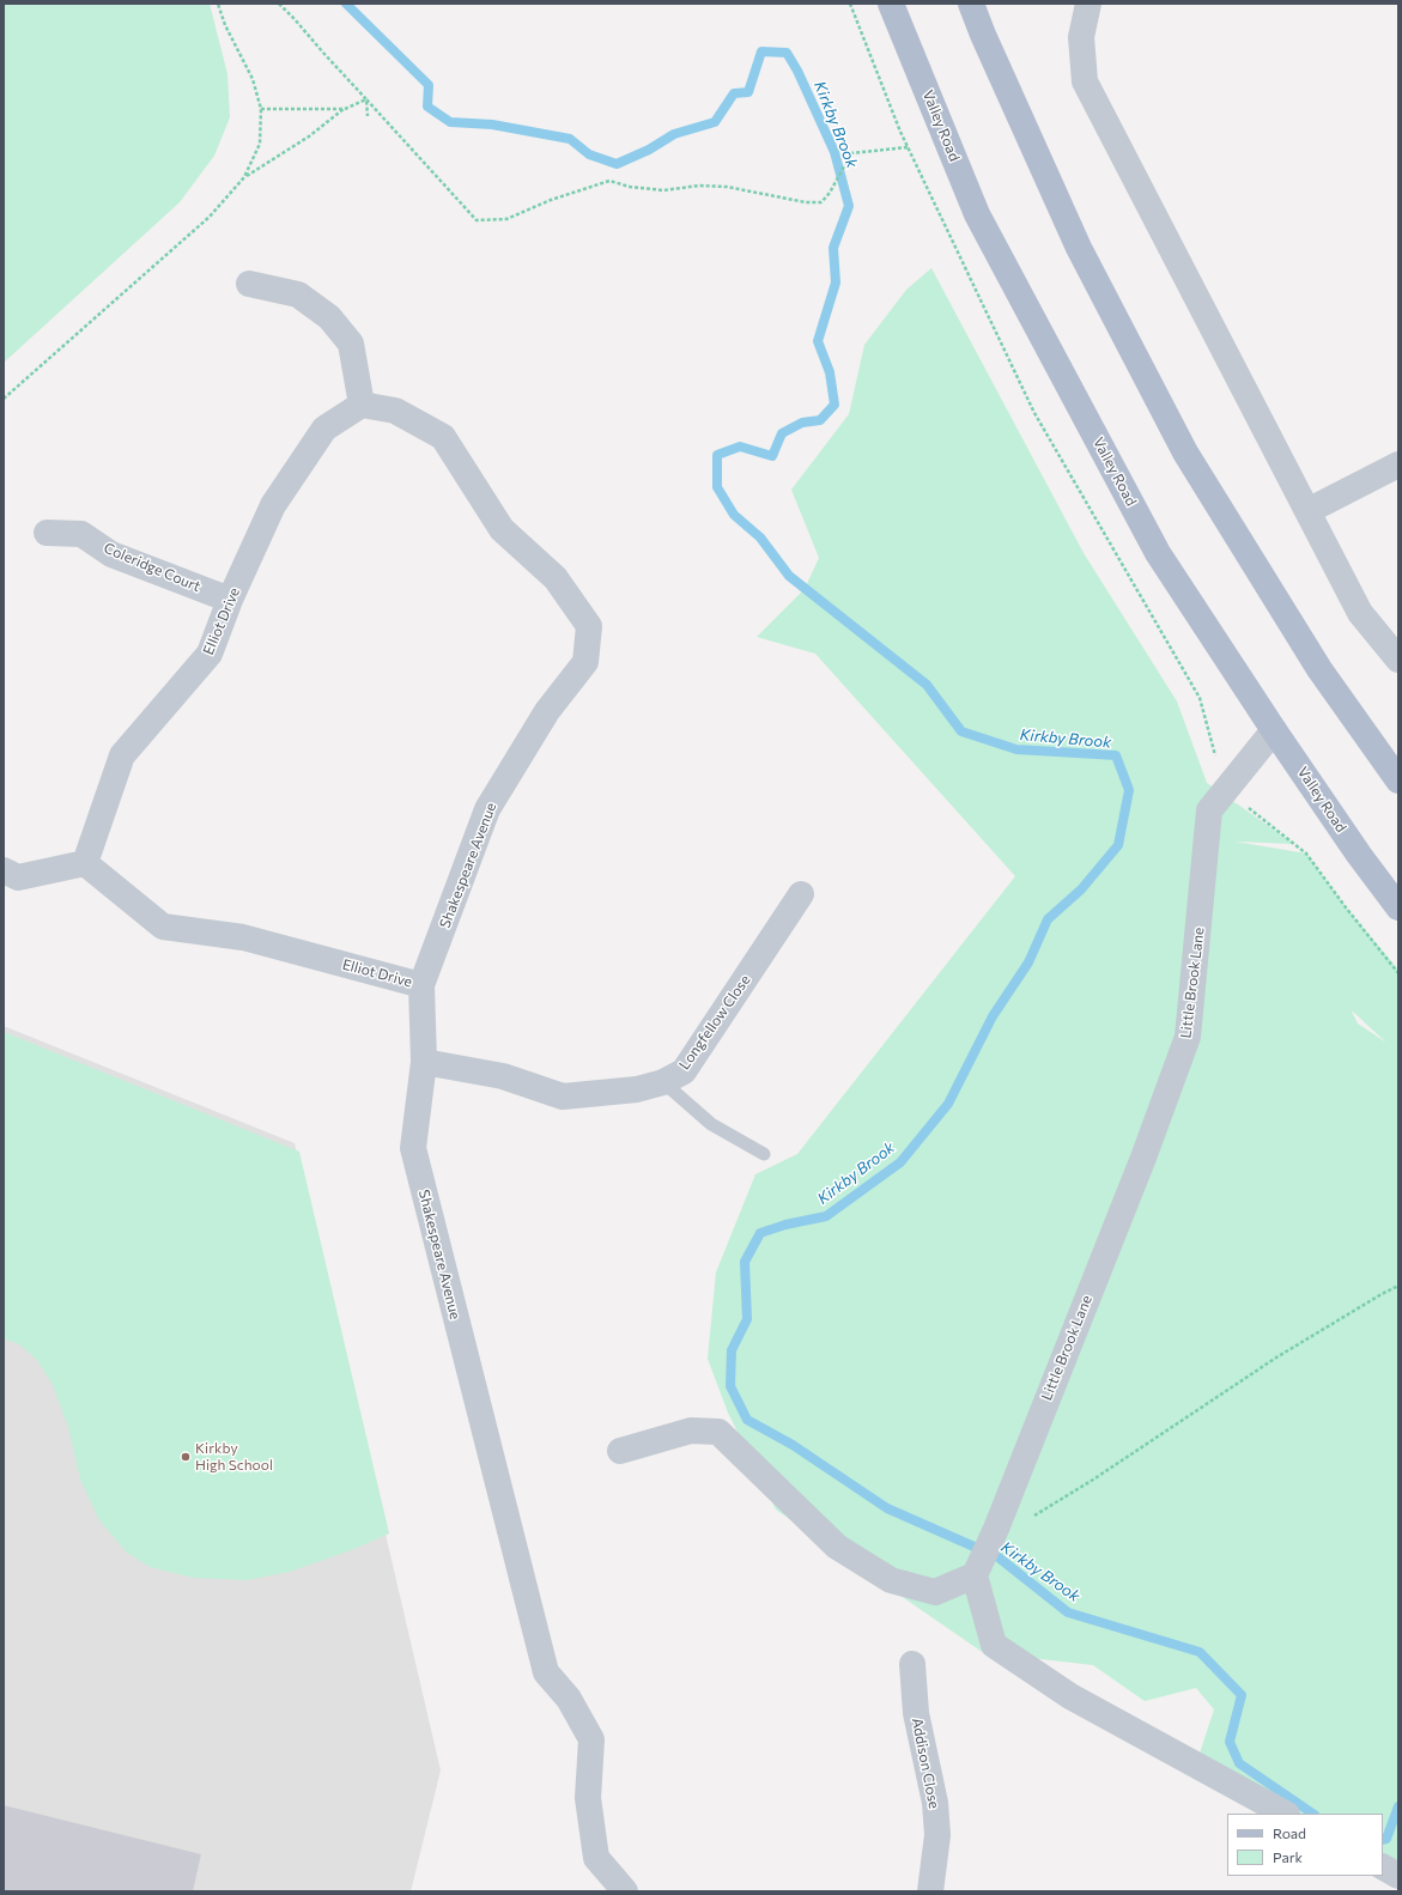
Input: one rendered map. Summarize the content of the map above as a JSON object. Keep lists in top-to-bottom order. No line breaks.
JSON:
{"streets":{"main road":["Valley Road"],"street":["Coleridge Court","Elliot Drive","Shakespeare Avenue","Little Brook Lane","Longfellow Close","Addison Close"]},"crossings":[["Valley Road","Little Brook Lane"],["Coleridge Court","Elliot Drive"],["Elliot Drive","Shakespeare Avenue"],["Shakespeare Avenue","Longfellow Close"]],"water":["Kirkby Brook"],"places":["Kirkby High School"],"legend":["Road","Park"]}
